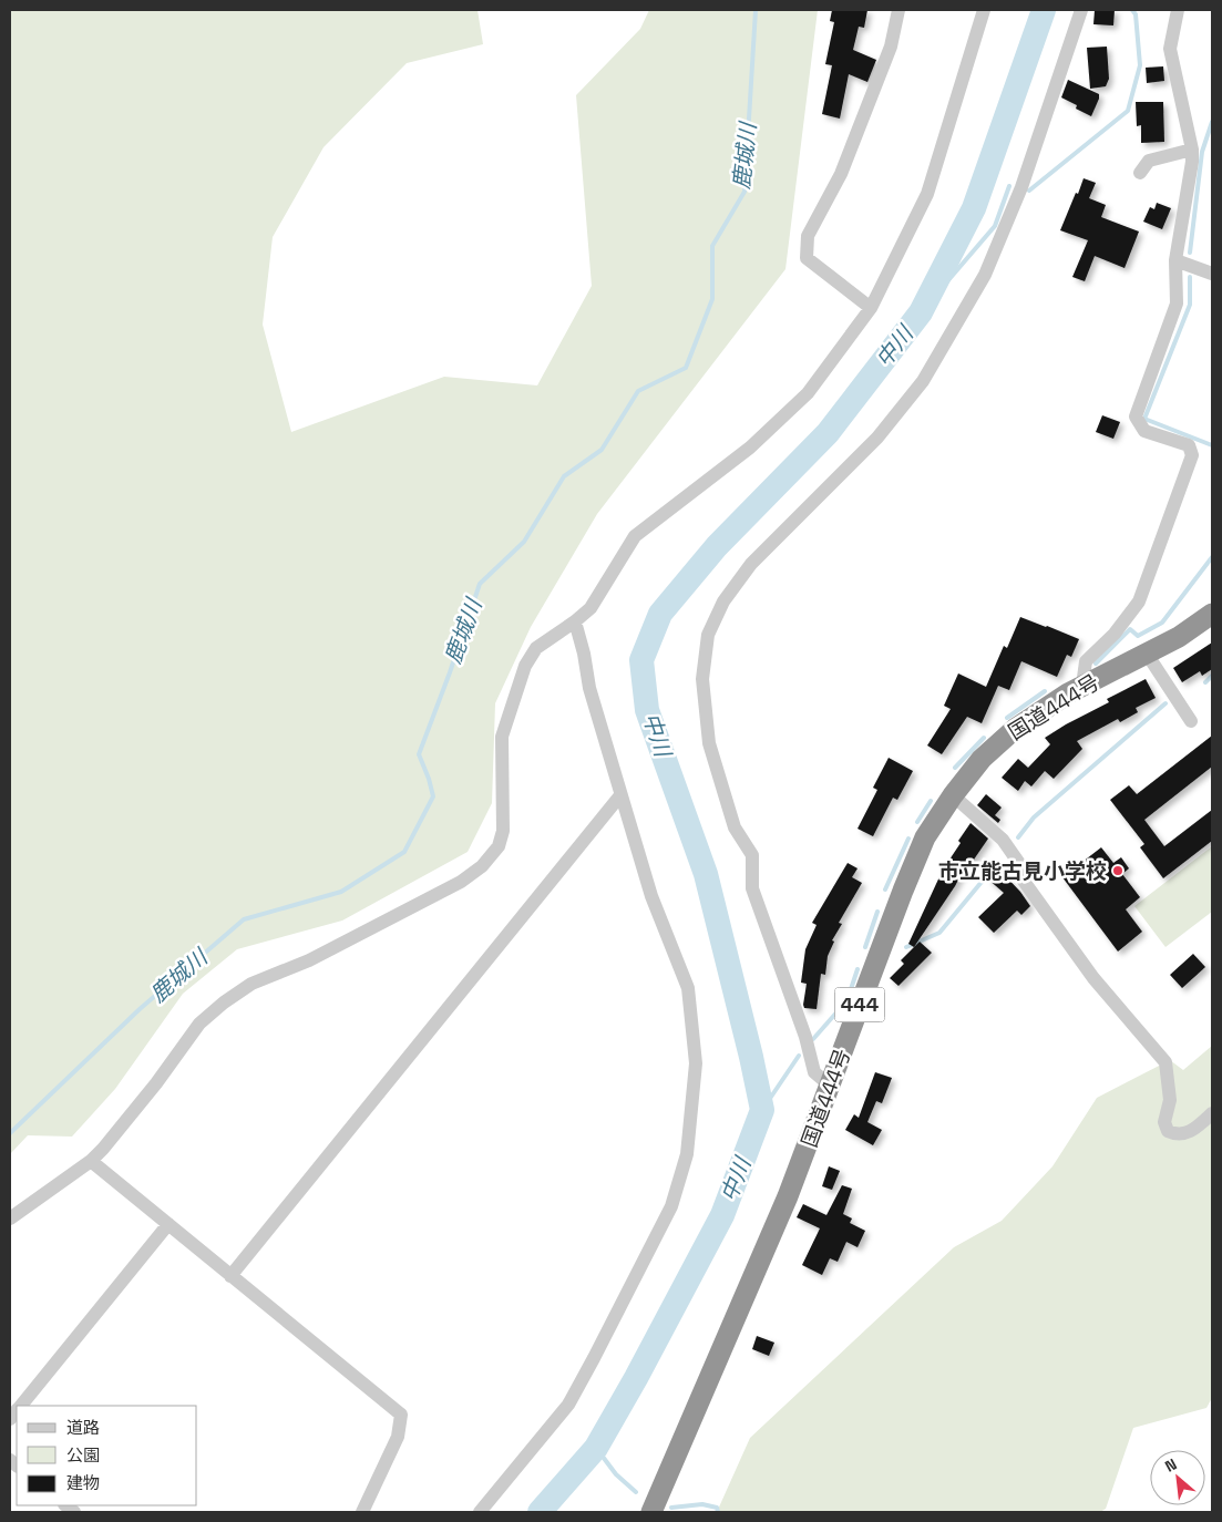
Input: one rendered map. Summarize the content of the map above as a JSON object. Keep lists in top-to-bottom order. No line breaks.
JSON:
{"streets":{"highway":["国道444号","444"]},"water":["鹿城川","中川"],"places":["市立能古見小学校"],"legend":["道路","公園","建物"],"north":"top left"}
